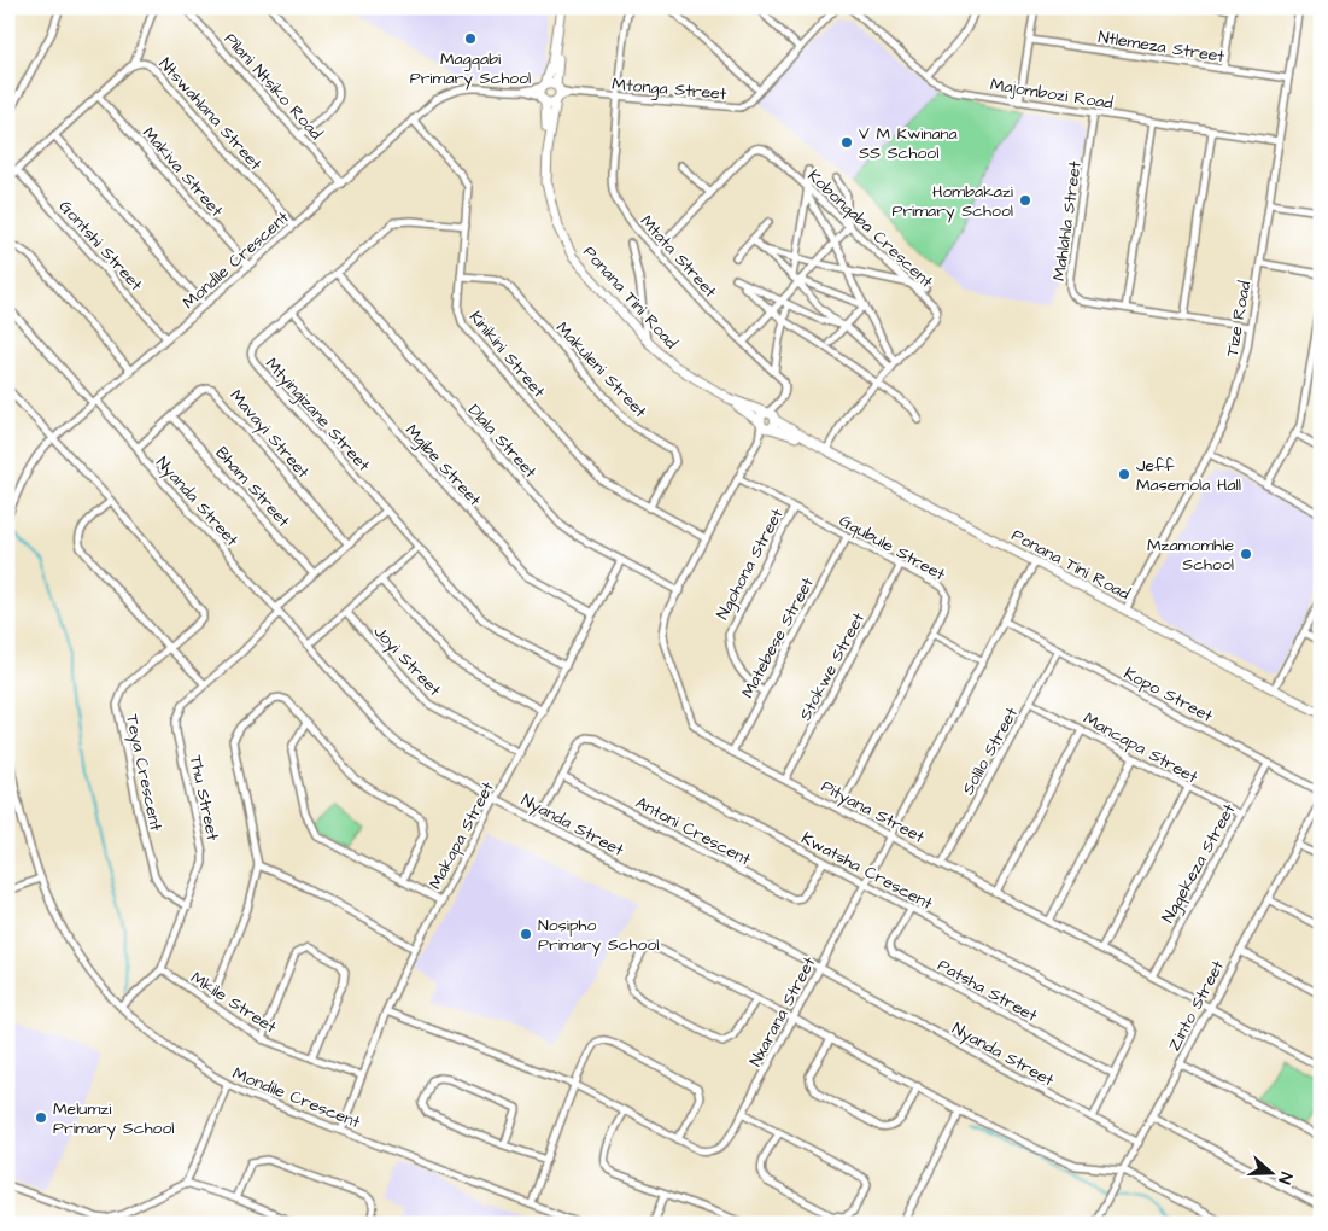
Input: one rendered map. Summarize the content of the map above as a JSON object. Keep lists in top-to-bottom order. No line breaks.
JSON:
{"streets":{"street":["Ntlemeza Street","Pilani Ntsiko Road","Mtonga Street","Majombozi Road","Ntswahlana Street","Makiva Street","Mahlahla Street","Kobonqaba Crescent","Gontshi Street","Mtata Street","Mondile Crescent","Ponana Tini Road","Tize Road","Kinikini Street","Makuleni Street","Mtyingizane Street","Mavayi Street","Dlala Street","Mgibe Street","Bham Street","Nyanda Street","Gqubule Street","Ngohona Street","Matebese Street","Joyi Street","Stokwe Street","Kopo Street","Mancapa Street","Solilo Street","Teya Crescent","Thu Street","Pityana Street","Antoni Crescent","Makapa Street","Ngqekeza Street","Kwatsha Crescent","Patsha Street","Mkile Street","Zinto Street","Nxarana Street"]},"crossings":[["Ntlemeza Street","Tize Road"],["Pilani Ntsiko Road","Mondile Crescent"],["Mtonga Street","Mtata Street"],["Mtonga Street","Ponana Tini Road"],["Majombozi Road","Mahlahla Street"],["Majombozi Road","Tize Road"],["Ntswahlana Street","Makiva Street"],["Ntswahlana Street","Gontshi Street"],["Ntswahlana Street","Mondile Crescent"],["Makiva Street","Mondile Crescent"],["Mahlahla Street","Tize Road"],["Kobonqaba Crescent","Mtata Street"],["Kobonqaba Crescent","Ponana Tini Road"],["Gontshi Street","Mondile Crescent"],["Mtata Street","Ponana Tini Road"],["Mondile Crescent","Ponana Tini Road"],["Mondile Crescent","Kinikini Street"],["Mondile Crescent","Nyanda Street"],["Mondile Crescent","Teya Crescent"],["Mondile Crescent","Thu Street"],["Mondile Crescent","Makapa Street"],["Ponana Tini Road","Tize Road"],["Ponana Tini Road","Pityana Street"],["Ponana Tini Road","Nxarana Street"],["Kinikini Street","Makuleni Street"],["Kinikini Street","Mtyingizane Street"],["Kinikini Street","Pityana Street"],["Mtyingizane Street","Dlala Street"],["Mtyingizane Street","Mgibe Street"],["Mtyingizane Street","Thu Street"],["Mtyingizane Street","Makapa Street"],["Mavayi Street","Bham Street"],["Mavayi Street","Nyanda Street"],["Mavayi Street","Thu Street"],["Dlala Street","Pityana Street"],["Dlala Street","Makapa Street"],["Mgibe Street","Makapa Street"],["Bham Street","Thu Street"],["Nyanda Street","Thu Street"],["Nyanda Street","Makapa Street"],["Nyanda Street","Kwatsha Crescent"],["Nyanda Street","Zinto Street"],["Nyanda Street","Nxarana Street"],["Gqubule Street","Ngohona Street"],["Gqubule Street","Matebese Street"],["Gqubule Street","Stokwe Street"],["Gqubule Street","Pityana Street"],["Ngohona Street","Matebese Street"],["Matebese Street","Pityana Street"],["Joyi Street","Makapa Street"],["Stokwe Street","Pityana Street"],["Kopo Street","Solilo Street"],["Kopo Street","Ngqekeza Street"],["Kopo Street","Nxarana Street"],["Mancapa Street","Solilo Street"],["Mancapa Street","Ngqekeza Street"],["Solilo Street","Pityana Street"],["Teya Crescent","Thu Street"],["Thu Street","Mkile Street"],["Pityana Street","Ngqekeza Street"],["Pityana Street","Zinto Street"],["Pityana Street","Nxarana Street"],["Antoni Crescent","Kwatsha Crescent"],["Makapa Street","Mkile Street"],["Makapa Street","Nxarana Street"],["Kwatsha Crescent","Patsha Street"],["Kwatsha Crescent","Nxarana Street"]],"places":["Magqabi Primary School","V M Kwinana SS School","Hombakazi Primary School","Jeff Masemola Hall","Mzamomhle School","Nosipho Primary School","Melumzi Primary School"],"north":"right"}
